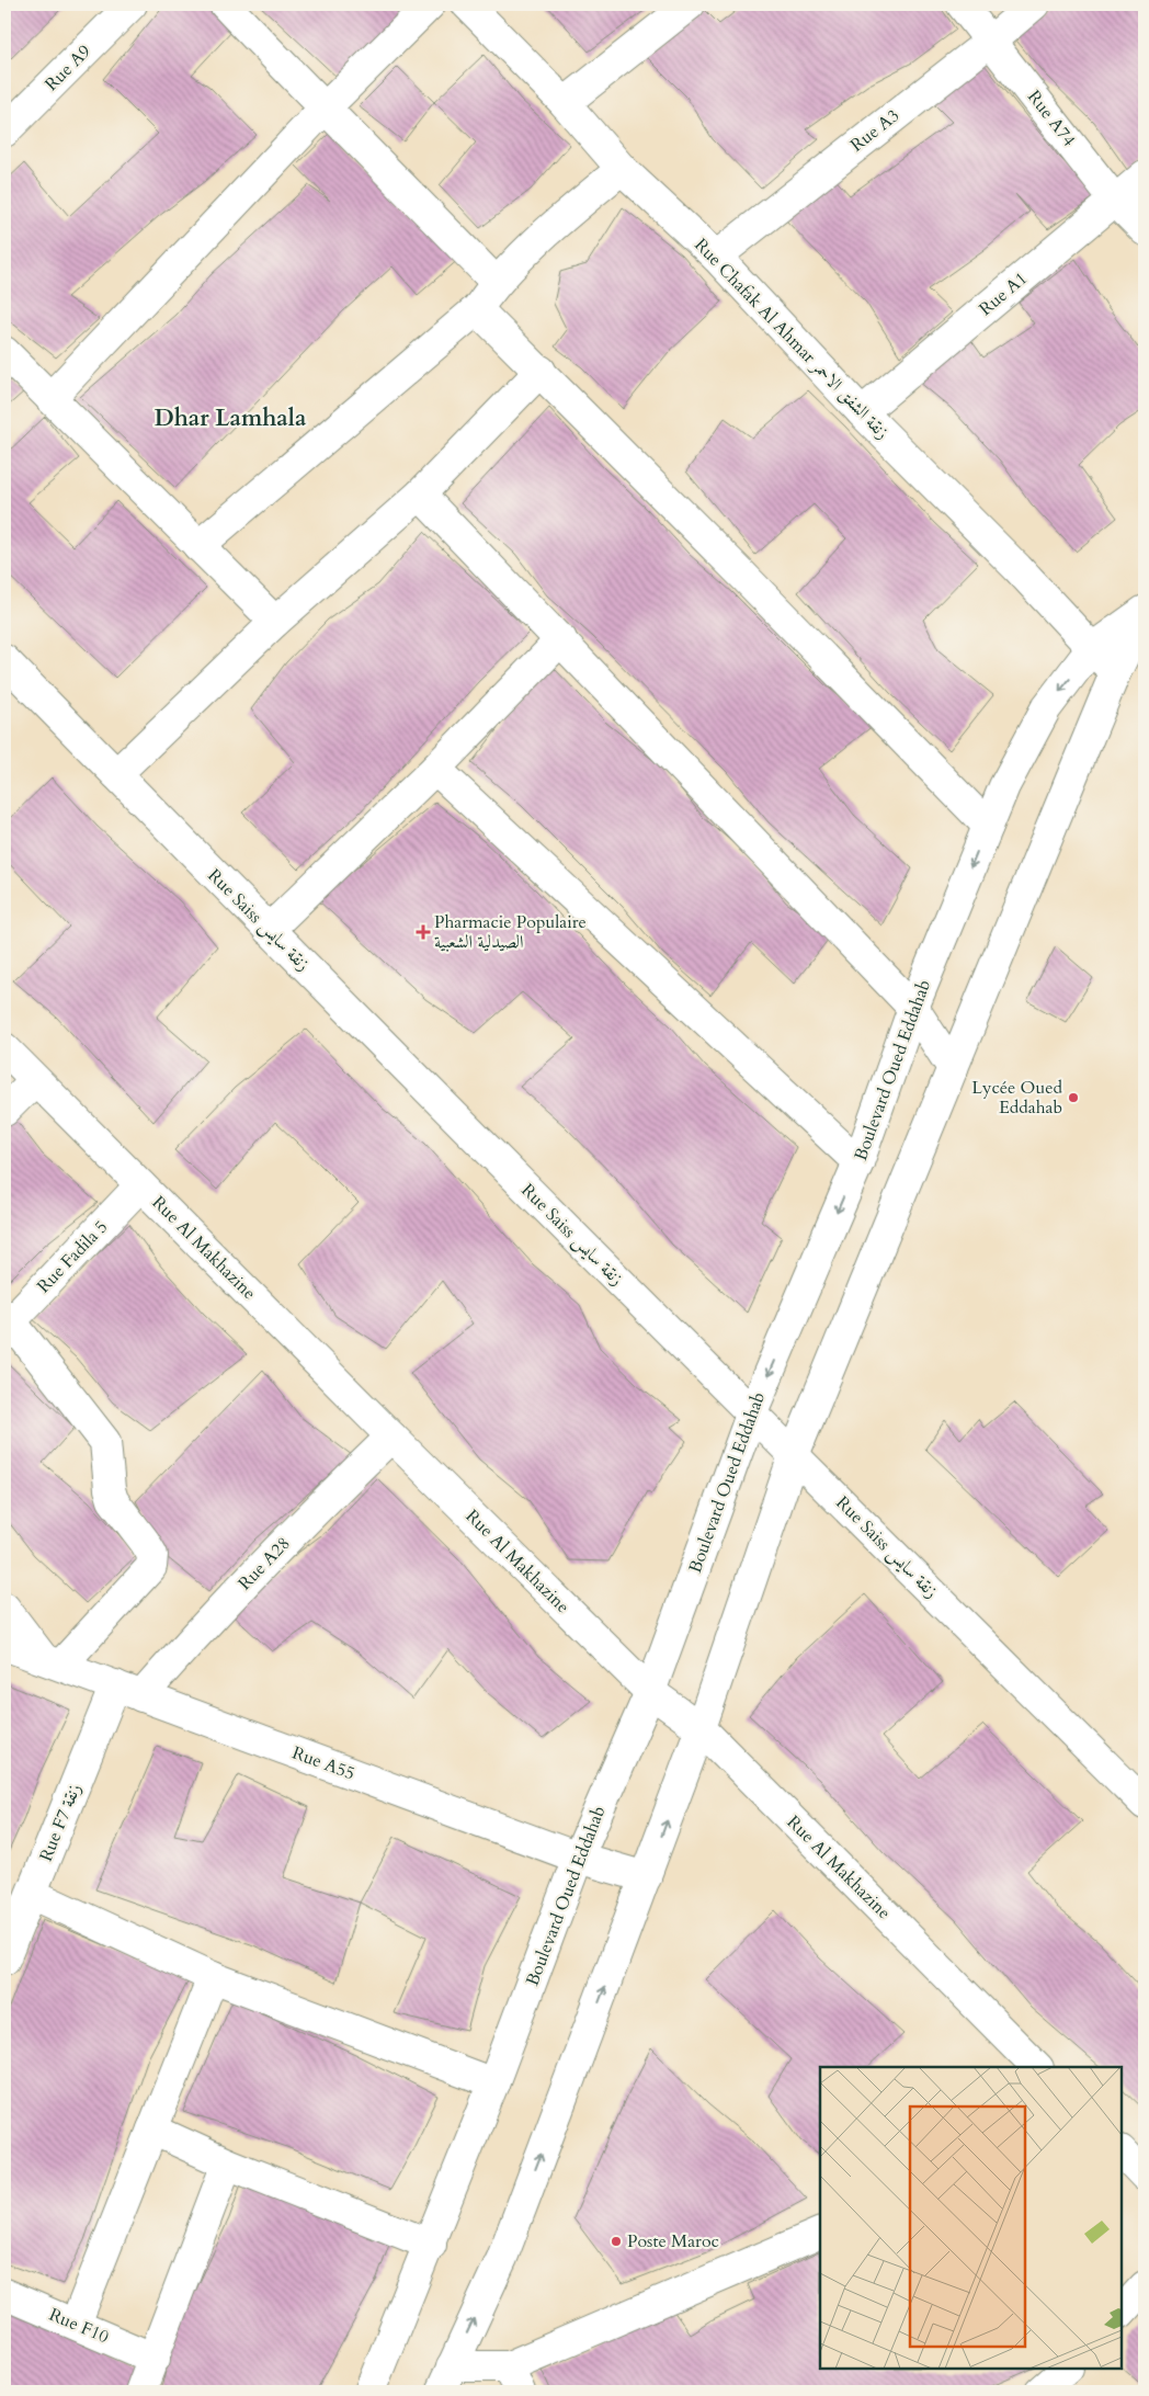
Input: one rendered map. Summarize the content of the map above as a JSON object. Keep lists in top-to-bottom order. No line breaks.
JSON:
{"streets":{"street":["Rue A9","Rue A74","Rue A3","Rue A1","Rue Chafak Al Ahmar زنقة الشفق الاحمر","Rue Saiss زنقة سايس","Boulevard Oued Eddahab","Rue Al Makhazine","Rue Fadila 5","Rue A28","Rue A55","Rue F7 زنقة","Rue F10"]},"crossings":[["Rue A74","Rue A3"],["Rue A74","Rue A1"],["Rue A3","Rue Chafak Al Ahmar زنقة الشفق الاحمر"],["Rue A1","Rue Chafak Al Ahmar زنقة الشفق الاحمر"],["Rue Chafak Al Ahmar زنقة الشفق الاحمر","Boulevard Oued Eddahab"],["Rue Saiss زنقة سايس","Boulevard Oued Eddahab"],["Boulevard Oued Eddahab","Rue Al Makhazine"],["Boulevard Oued Eddahab","Rue A55"],["Rue Al Makhazine","Rue Fadila 5"],["Rue Al Makhazine","Rue A28"],["Rue A28","Rue A55"],["Rue A28","Rue F7 زنقة"],["Rue A55","Rue F7 زنقة"]],"districts":["Dhar Lamhala"],"places":{"health":["Pharmacie Populaire الصيدلية الشعبية"],"other":["Lycée Oued Eddahab","Poste Maroc"]}}
